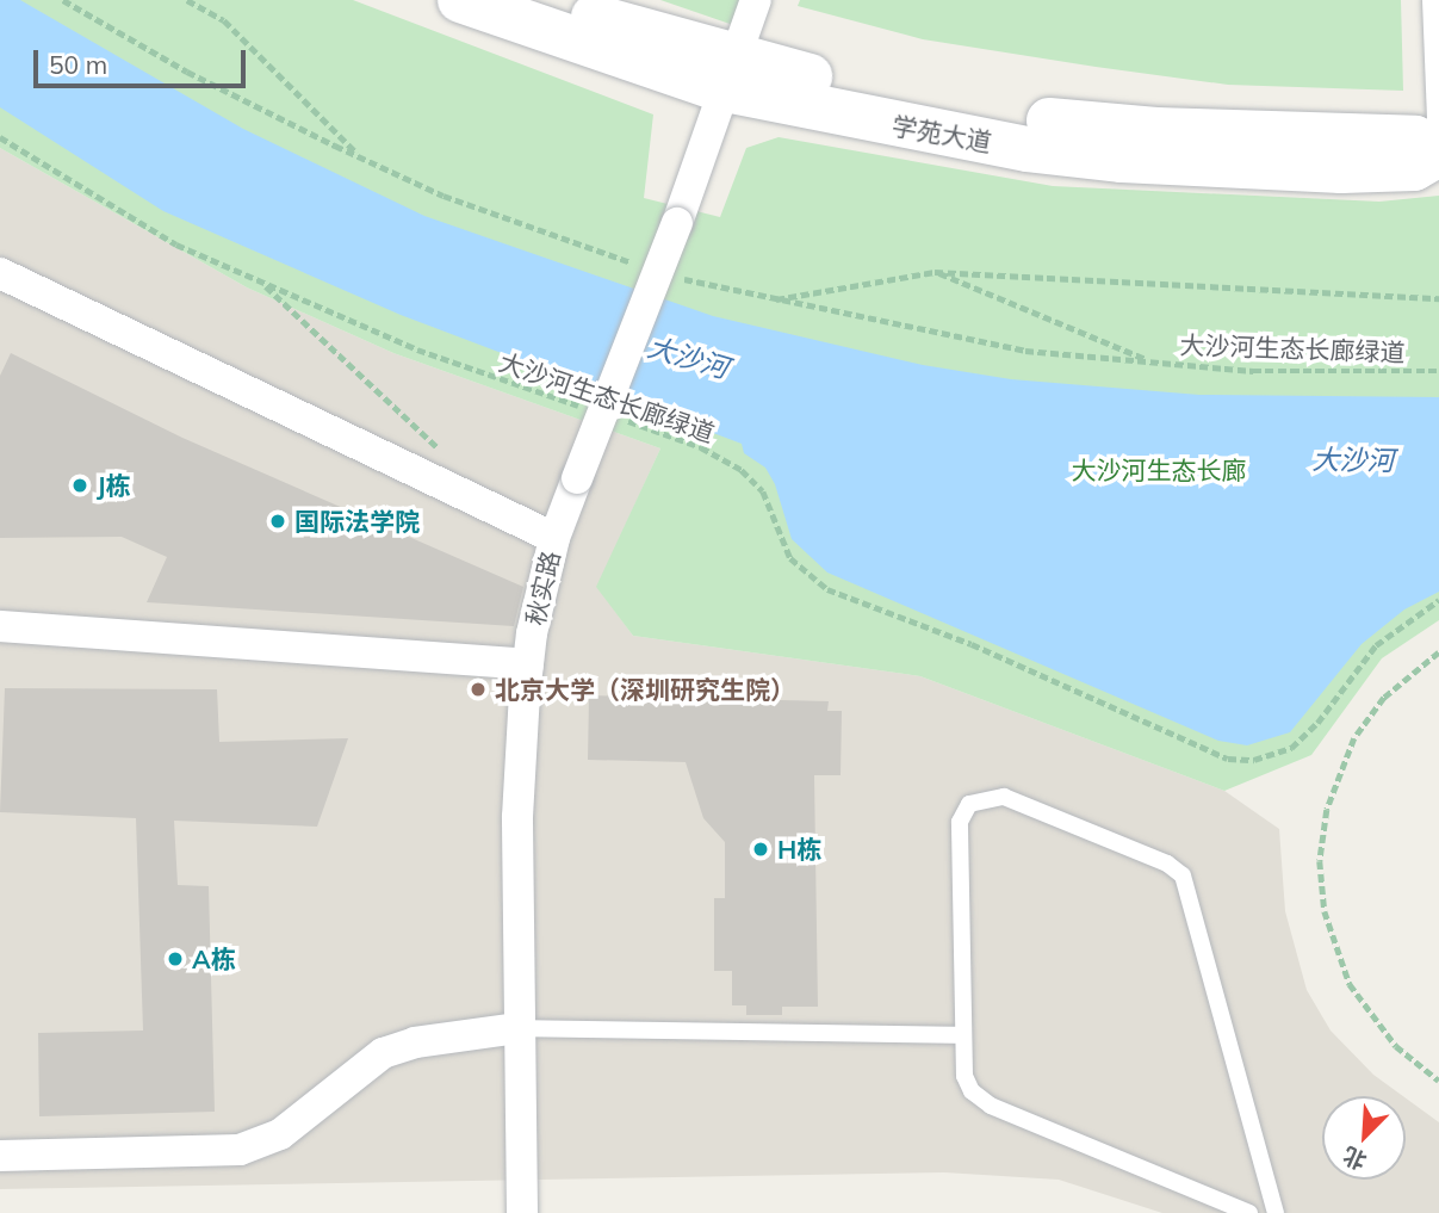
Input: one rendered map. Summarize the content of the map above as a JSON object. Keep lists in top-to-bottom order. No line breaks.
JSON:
{"streets":{"street":["学苑大道","秋实路"],"path":["大沙河生态长廊绿道"]},"crossings":[["学苑大道","秋实路"]],"water":["大沙河"],"parks":["大沙河生态长廊"],"places":["J栋","国际法学院","北京大学（深圳研究生院）","H栋","A栋"],"scale_bar":"50 m","north":"bottom left"}
